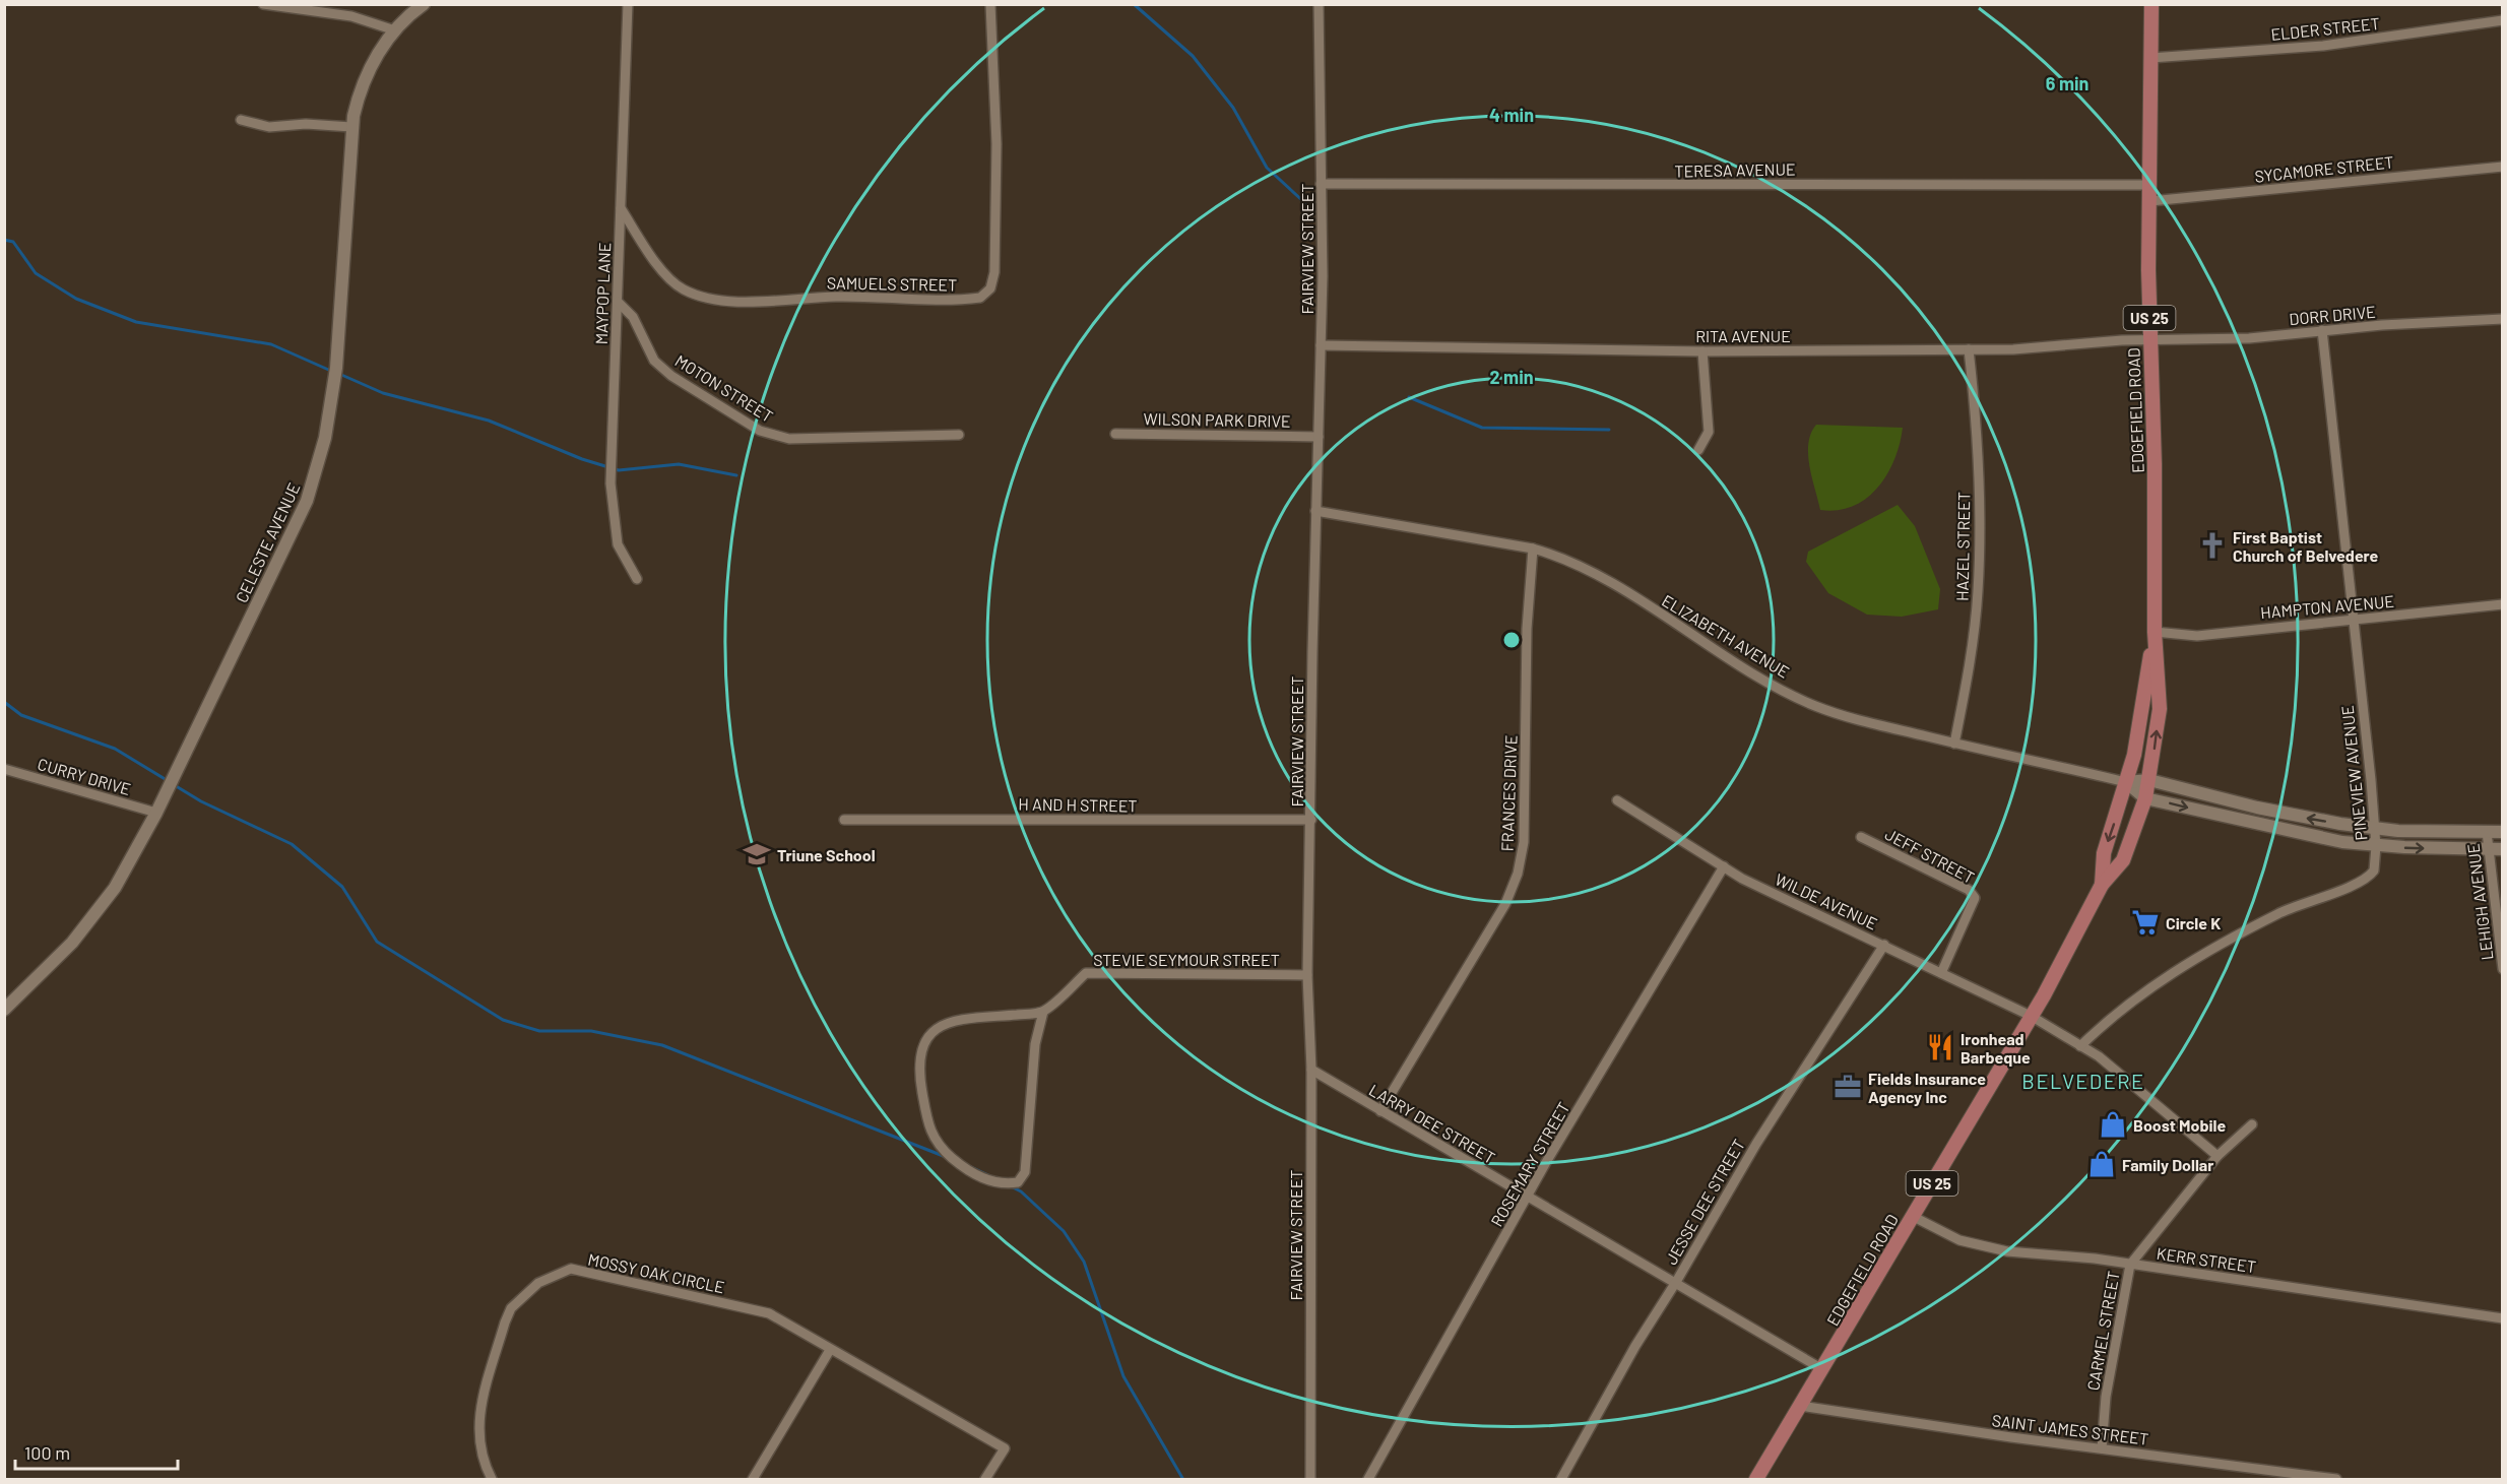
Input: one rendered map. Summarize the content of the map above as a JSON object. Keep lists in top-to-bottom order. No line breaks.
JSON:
{"streets":{"main road":["US 25","EDGEFIELD ROAD"],"street":["ELDER STREET","SYCAMORE STREET","TERESA AVENUE","FAIRVIEW STREET","SAMUELS STREET","MAYPOP LANE","DORR DRIVE","RITA AVENUE","MOTON STREET","WILSON PARK DRIVE","CELESTE AVENUE","HAZEL STREET","HAMPTON AVENUE","ELIZABETH AVENUE","PINEVIEW AVENUE","CURRY DRIVE","FRANCES DRIVE","H AND H STREET","JEFF STREET","WILDE AVENUE","LEHIGH AVENUE","STEVIE SEYMOUR STREET","LARRY DEE STREET","ROSEMARY STREET","JESSE DEE STREET","KERR STREET","MOSSY OAK CIRCLE","CARMEL STREET","SAINT JAMES STREET"]},"crossings":[["ELDER STREET","EDGEFIELD ROAD"],["SYCAMORE STREET","EDGEFIELD ROAD"],["TERESA AVENUE","FAIRVIEW STREET"],["TERESA AVENUE","EDGEFIELD ROAD"],["FAIRVIEW STREET","RITA AVENUE"],["FAIRVIEW STREET","WILSON PARK DRIVE"],["FAIRVIEW STREET","ELIZABETH AVENUE"],["FAIRVIEW STREET","H AND H STREET"],["FAIRVIEW STREET","STEVIE SEYMOUR STREET"],["FAIRVIEW STREET","LARRY DEE STREET"],["SAMUELS STREET","MAYPOP LANE"],["MAYPOP LANE","MOTON STREET"],["DORR DRIVE","RITA AVENUE"],["DORR DRIVE","PINEVIEW AVENUE"],["RITA AVENUE","EDGEFIELD ROAD"],["RITA AVENUE","HAZEL STREET"],["EDGEFIELD ROAD","HAMPTON AVENUE"],["EDGEFIELD ROAD","ELIZABETH AVENUE"],["EDGEFIELD ROAD","WILDE AVENUE"],["EDGEFIELD ROAD","LARRY DEE STREET"],["EDGEFIELD ROAD","KERR STREET"],["EDGEFIELD ROAD","SAINT JAMES STREET"],["CELESTE AVENUE","CURRY DRIVE"],["HAZEL STREET","ELIZABETH AVENUE"],["HAMPTON AVENUE","PINEVIEW AVENUE"],["ELIZABETH AVENUE","FRANCES DRIVE"],["FRANCES DRIVE","LARRY DEE STREET"],["JEFF STREET","WILDE AVENUE"],["WILDE AVENUE","ROSEMARY STREET"],["WILDE AVENUE","JESSE DEE STREET"],["LARRY DEE STREET","ROSEMARY STREET"],["LARRY DEE STREET","JESSE DEE STREET"],["KERR STREET","CARMEL STREET"],["CARMEL STREET","SAINT JAMES STREET"]],"districts":["BELVEDERE"],"places":{"church":["First Baptist Church of Belvedere"],"school or university":["Triune School"],"supermarket":["Circle K"],"restaurant":["Ironhead Barbeque"],"office":["Fields Insurance Agency Inc"],"shop":["Boost Mobile","Family Dollar"]},"scale_bar":"100 m","rings":["6 min","4 min","2 min"]}
